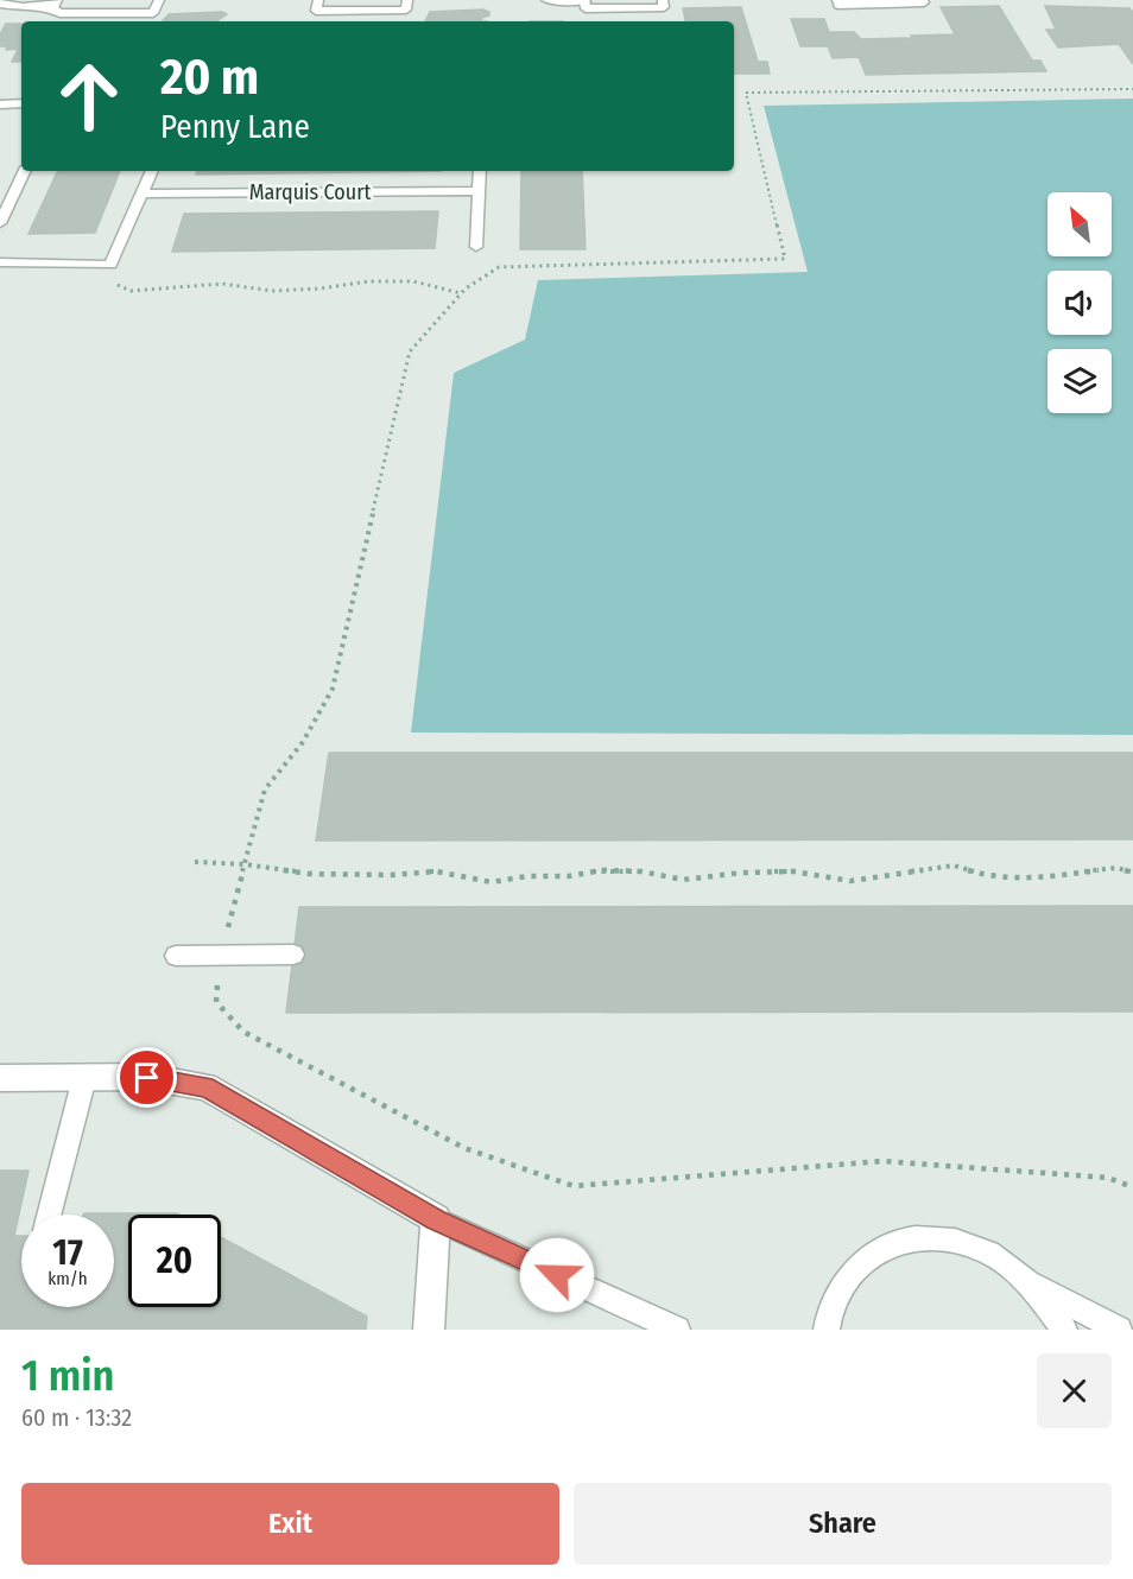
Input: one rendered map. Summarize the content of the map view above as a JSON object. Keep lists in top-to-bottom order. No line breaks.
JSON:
{"streets":{"lane":["Marquis Court"]},"north":"top left","page":{"turn":["20 m","Penny Lane"],"speed":"17 km/h","limit":"20","heading":["1 min","60 m · 13:32"],"buttons":["Exit","Share"]}}
